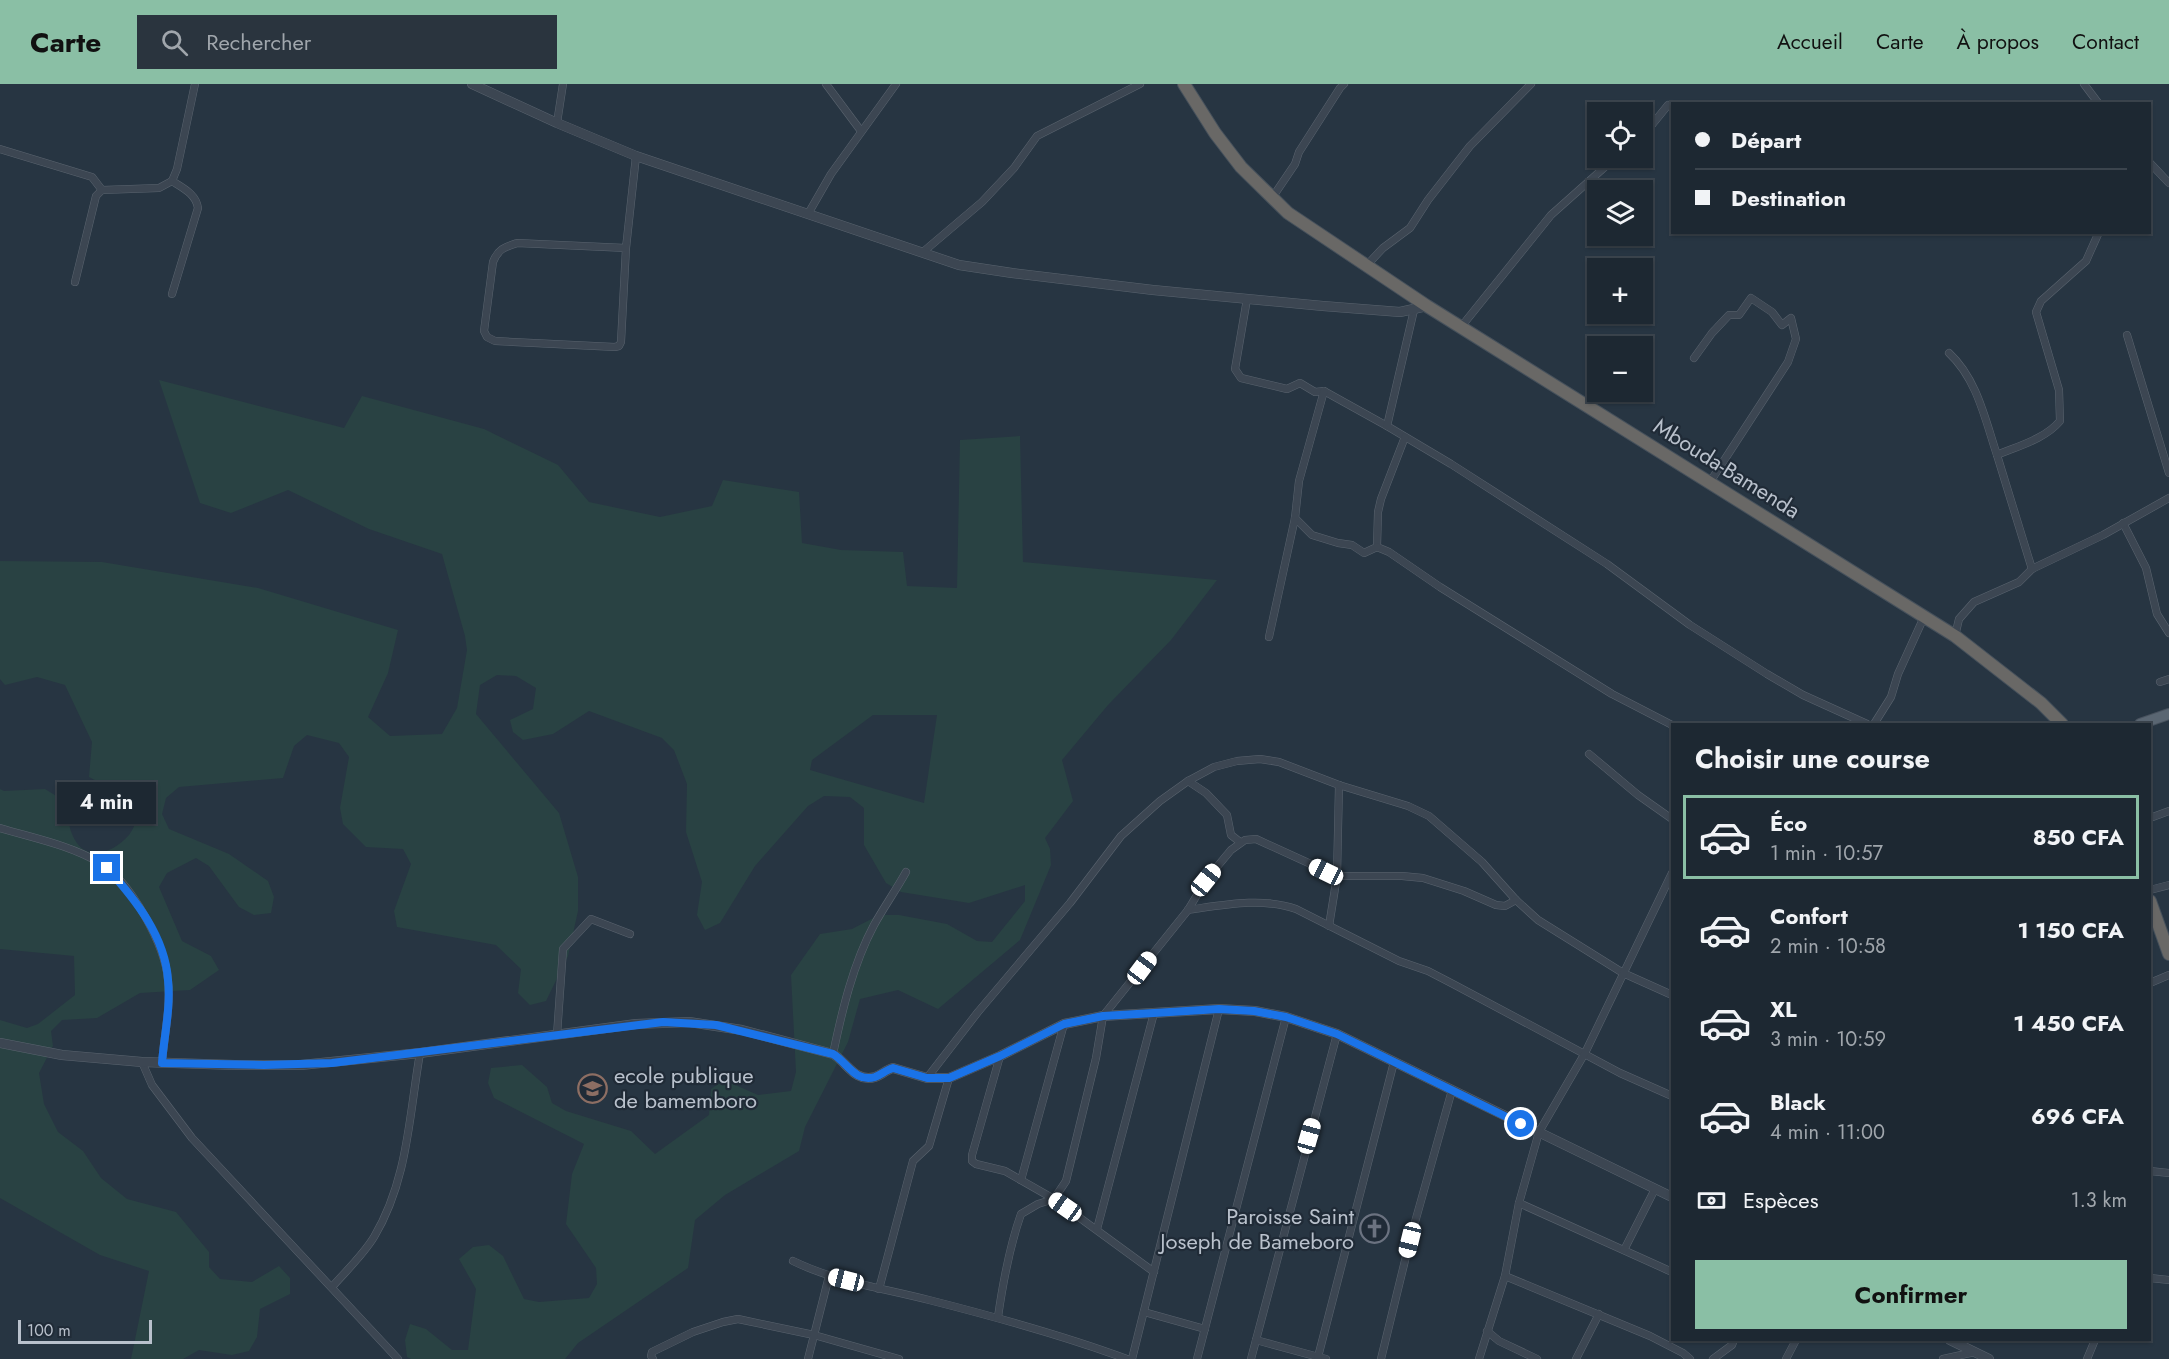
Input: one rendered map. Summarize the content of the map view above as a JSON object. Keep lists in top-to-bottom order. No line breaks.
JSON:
{"streets":{"highway":["Mbouda-Bamenda"]},"places":{"school or university":["ecole publique de bamemboro"],"church":["Paroisse Saint Joseph de Bameboro"]},"scale_bar":"100 m","page":{"header":"Carte","search":"Rechercher","nav":["Accueil","Carte","À propos","Contact"],"map_buttons":["+","−"],"banner":["Départ","Destination"],"heading":"Choisir une course","bubble":"4 min","list":[{"name":"Éco","note":"1 min · 10:57","value":"850 CFA"},{"name":"Confort","note":"2 min · 10:58","value":"1 150 CFA"},{"name":"XL","note":"3 min · 10:59","value":"1 450 CFA"},{"name":"Black","note":"4 min · 11:00","value":"696 CFA"}],"pay":["Espèces","1.3 km"],"buttons":"Confirmer","scale":"100 m"}}
